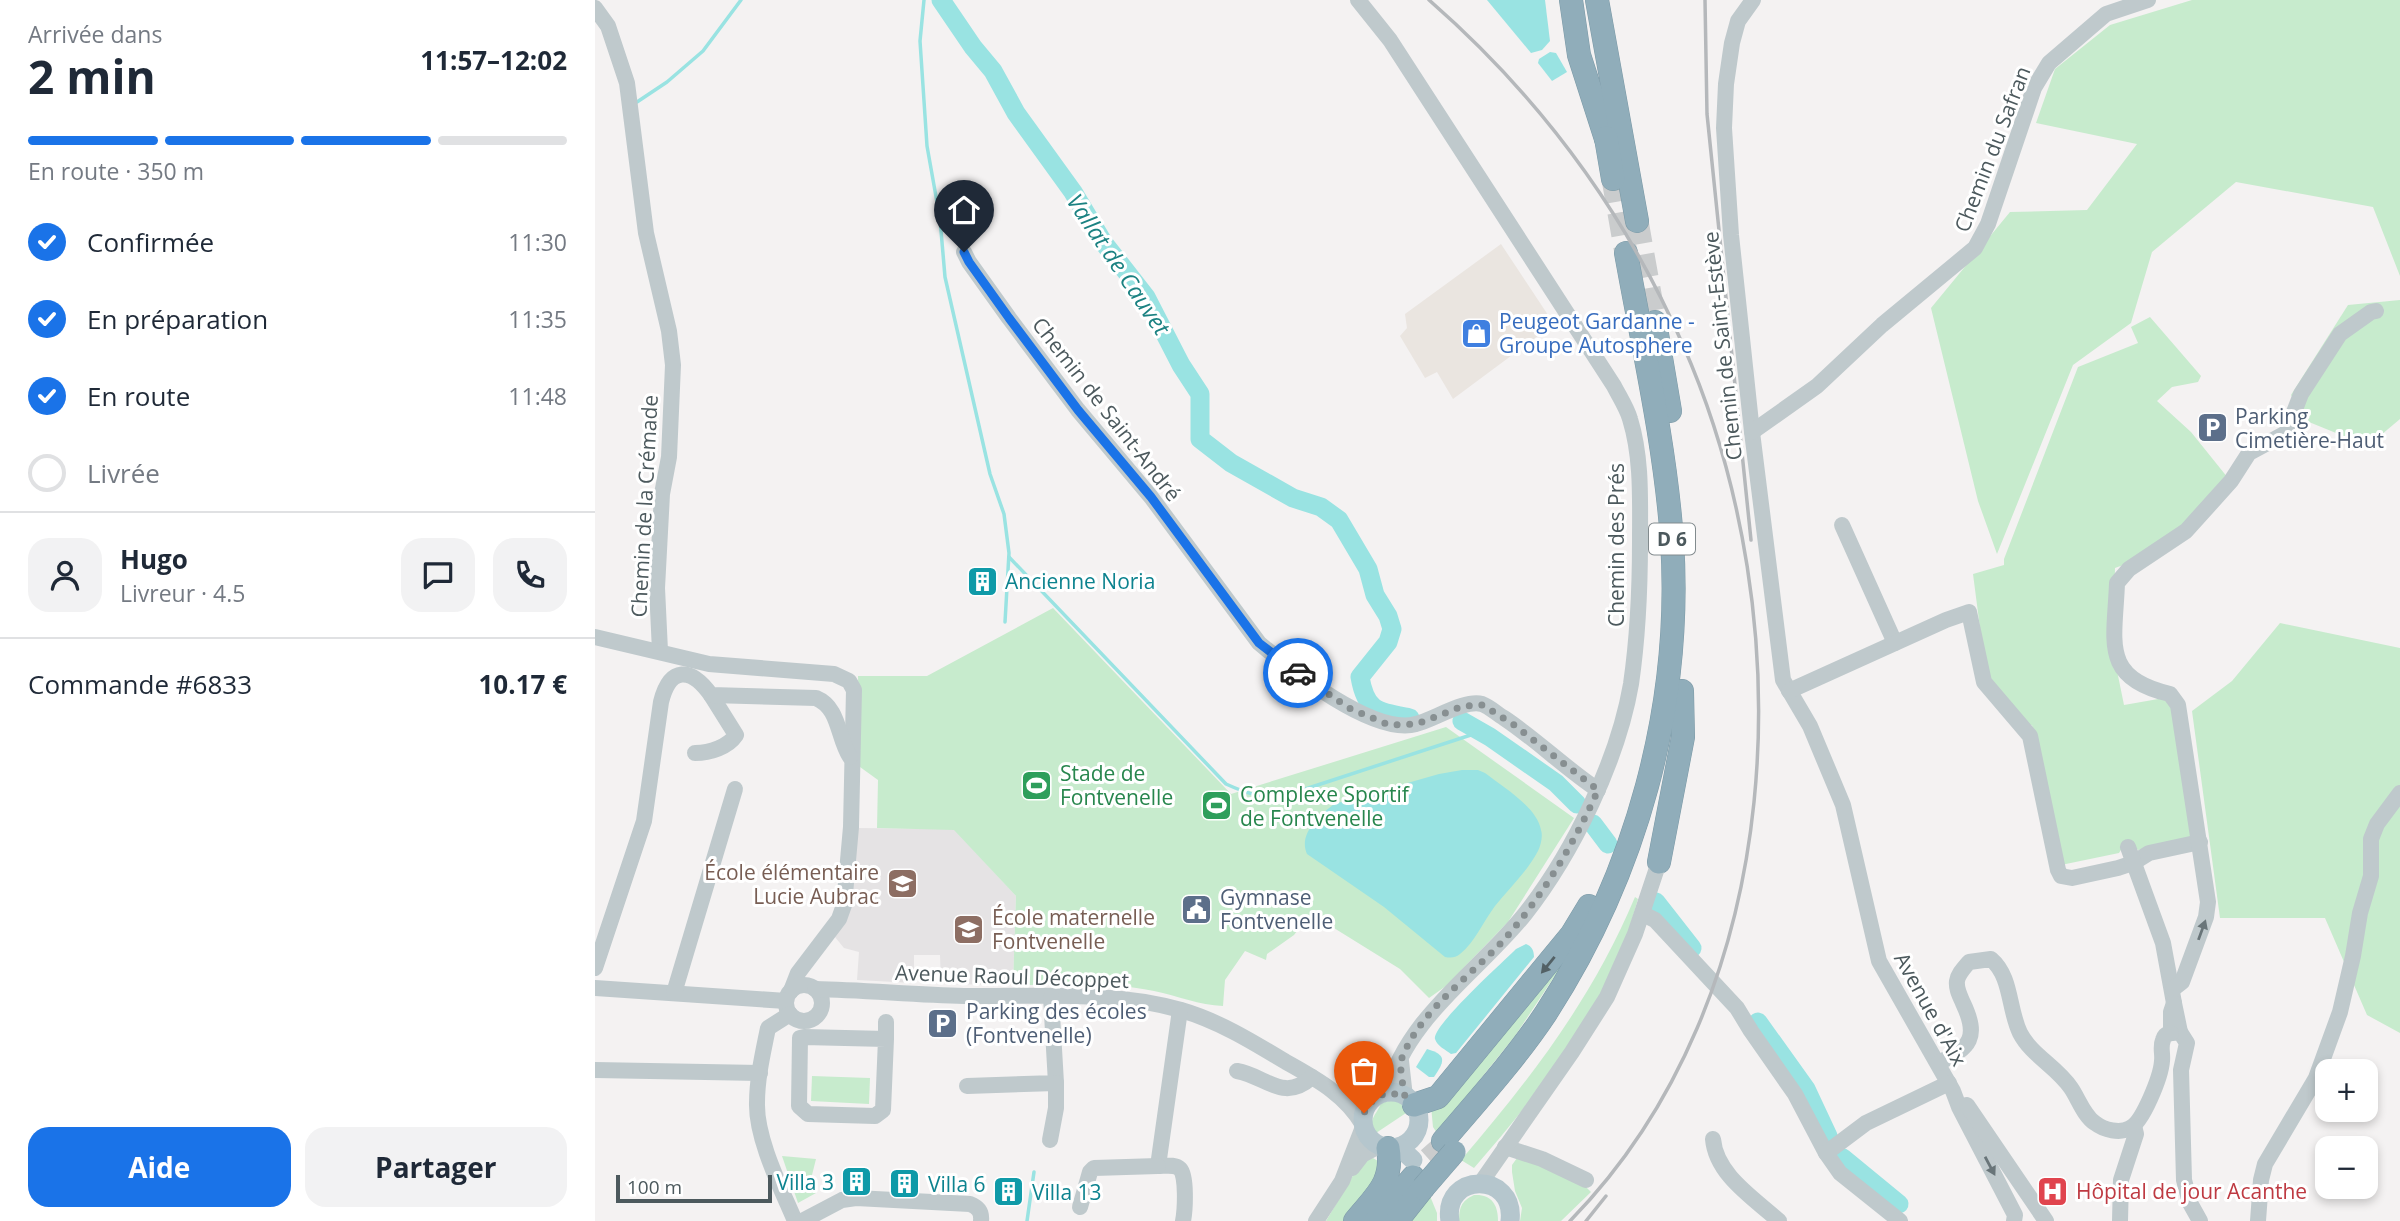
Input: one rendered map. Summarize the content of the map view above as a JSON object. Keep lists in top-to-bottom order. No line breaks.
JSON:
{"streets":{"highway":["D 6"],"street":["Chemin du Safran","Chemin de Saint-Estève","Chemin de Saint-André","Chemin de la Crémade","Chemin des Prés","Avenue Raoul Décoppet","Avenue d'Aix"]},"crossings":[["Chemin du Safran","Chemin de Saint-Estève"],["Chemin de Saint-Estève","Avenue d'Aix"],["Chemin de Saint-André","Chemin des Prés"],["Chemin des Prés","Avenue Raoul Décoppet"]],"water":["Vallat de Cauvet"],"places":{"shop":["Peugeot Gardanne - Groupe Autosphere"],"parking":["Parking Cimetière-Haut","Parking des écoles (Fontvenelle)"],"building":["Ancienne Noria","Villa 3","Villa 6","Villa 13"],"sports":["Stade de Fontvenelle","Complexe Sportif de Fontvenelle"],"school or university":["École élémentaire Lucie Aubrac","École maternelle Fontvenelle"],"public building":["Gymnase Fontvenelle"],"hospital":["Hôpital de jour Acanthe"]},"scale_bar":"100 m","page":{"heading":["2 min","Arrivée dans","11:57–12:02"],"panel":["Hugo","Livreur · 4.5","Commande #6833","10.17 €"],"bar":"En route · 350 m","list":[["Confirmée","11:30"],["En préparation","11:35"],["En route","11:48"],"Livrée"],"map_buttons":["+","−"],"buttons":["Aide","Partager"],"scale":"100 m"}}
